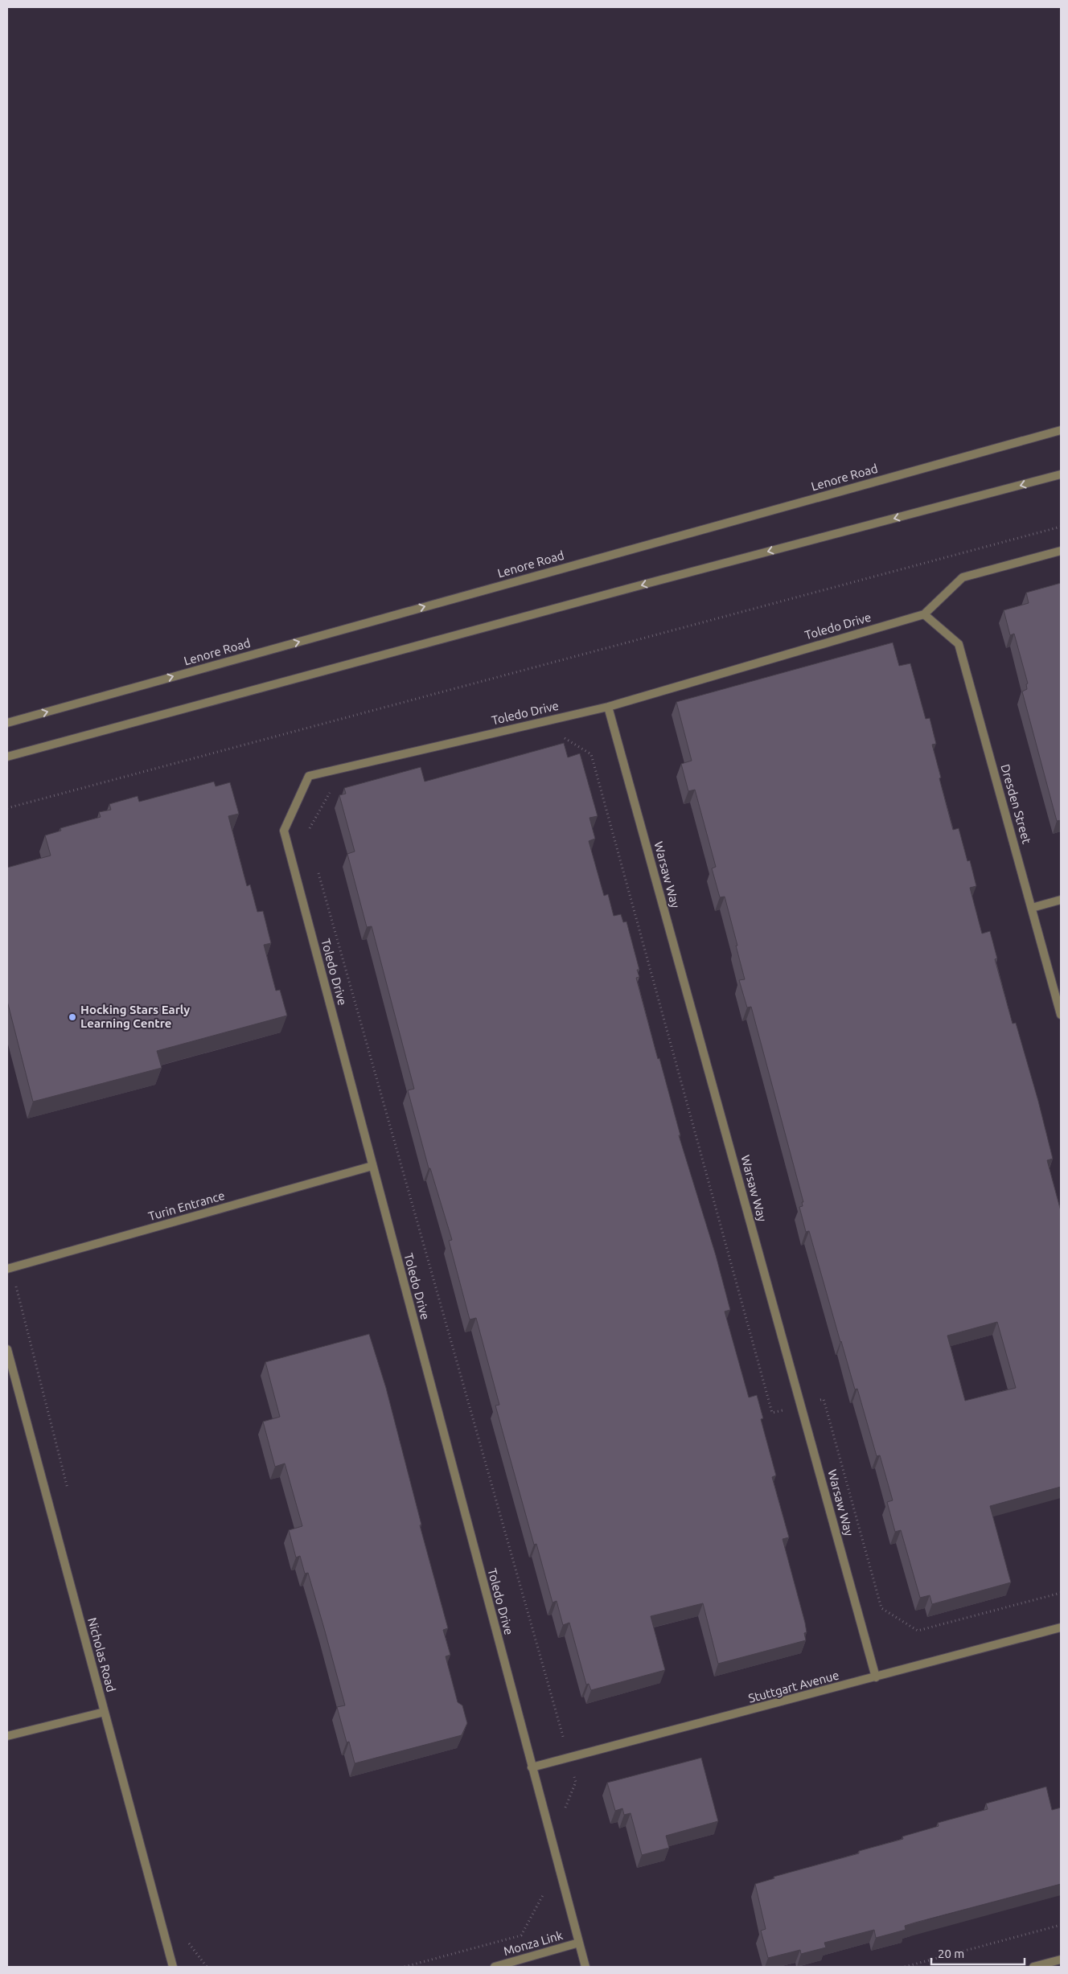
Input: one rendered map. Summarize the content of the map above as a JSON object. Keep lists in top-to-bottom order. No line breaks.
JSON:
{"streets":{"street":["Lenore Road","Toledo Drive","Dresden Street","Warsaw Way","Turin Entrance","Nicholas Road","Stuttgart Avenue","Monza Link"]},"crossings":[["Toledo Drive","Dresden Street"],["Toledo Drive","Warsaw Way"],["Toledo Drive","Turin Entrance"],["Toledo Drive","Stuttgart Avenue"],["Toledo Drive","Monza Link"],["Warsaw Way","Stuttgart Avenue"]],"places":["Hocking Stars Early Learning Centre"],"scale_bar":"20 m"}
